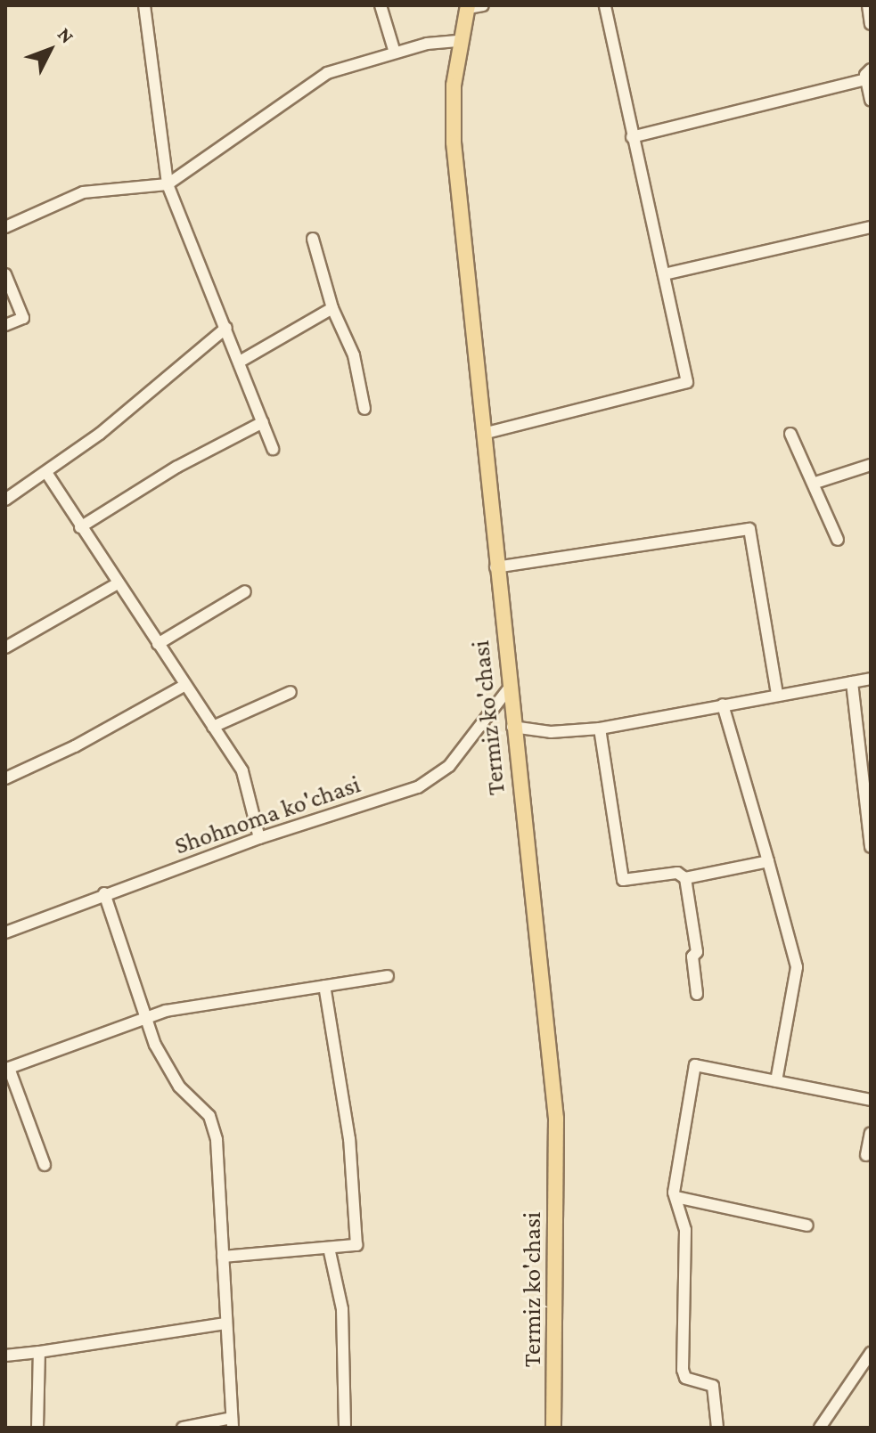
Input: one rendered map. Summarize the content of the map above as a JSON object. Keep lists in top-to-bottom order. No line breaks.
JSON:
{"streets":{"main road":["Termiz ko'chasi"],"street":["Shohnoma ko'chasi"]},"crossings":[["Termiz ko'chasi","Shohnoma ko'chasi"]],"north":"top right"}
